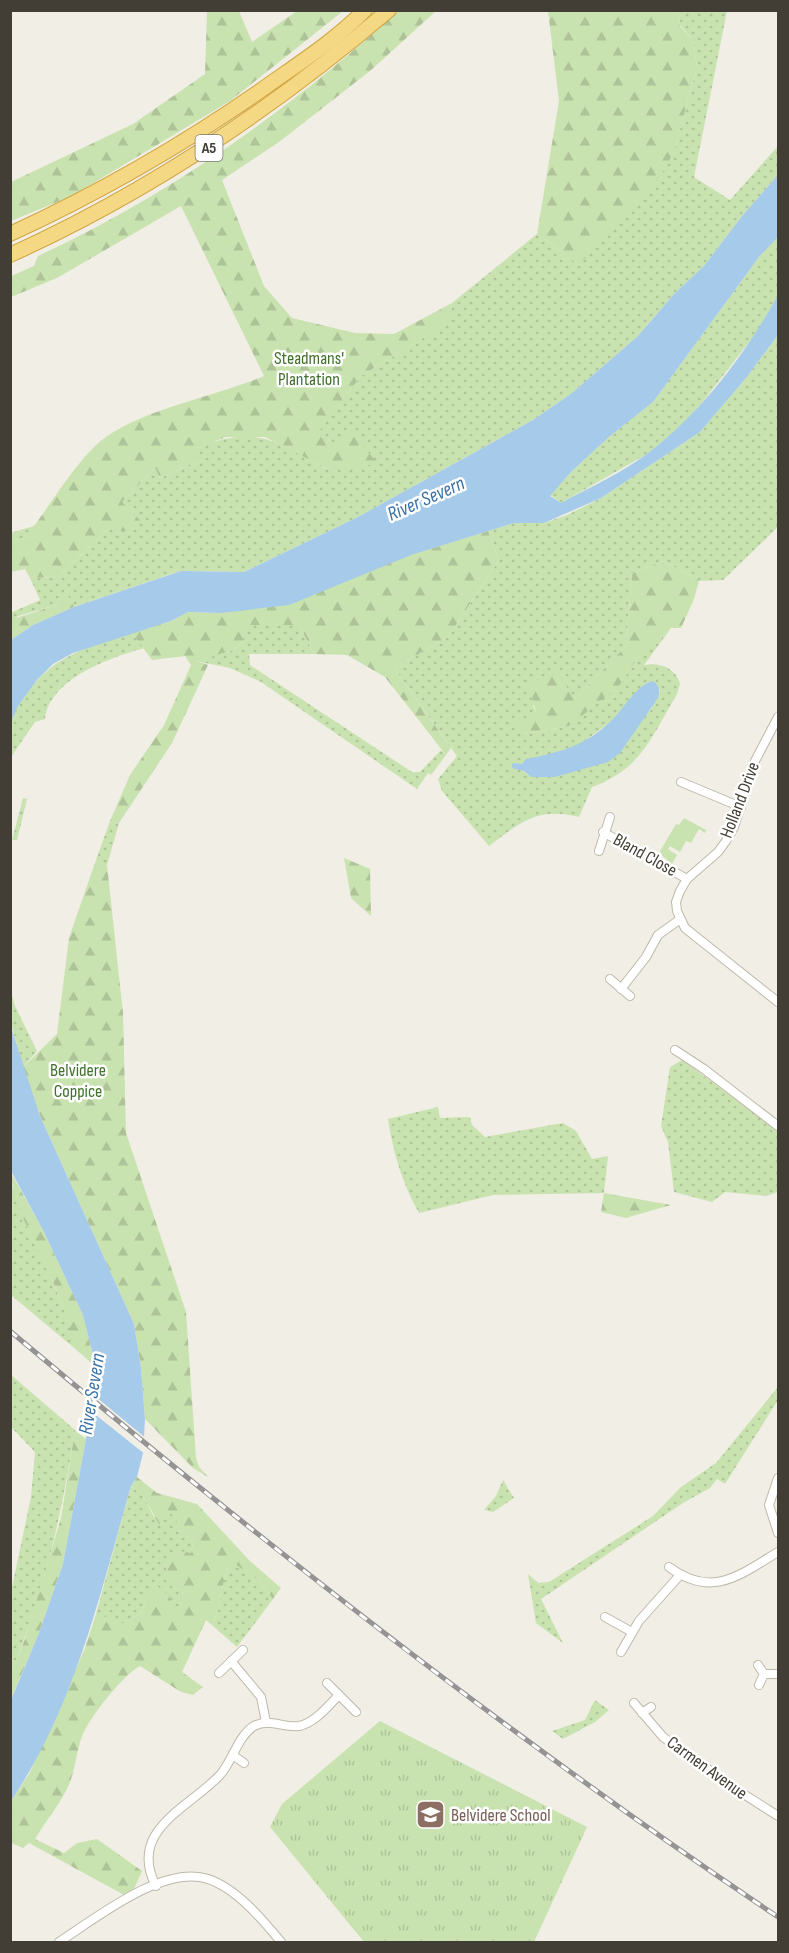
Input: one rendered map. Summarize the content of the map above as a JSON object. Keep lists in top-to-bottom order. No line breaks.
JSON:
{"streets":{"highway":["A5"],"street":["Holland Drive","Bland Close","Carmen Avenue"]},"crossings":[["Holland Drive","Bland Close"]],"water":["River Severn"],"parks":["Steadmans' Plantation","Belvidere Coppice"],"places":{"school or university":["Belvidere School"]}}
